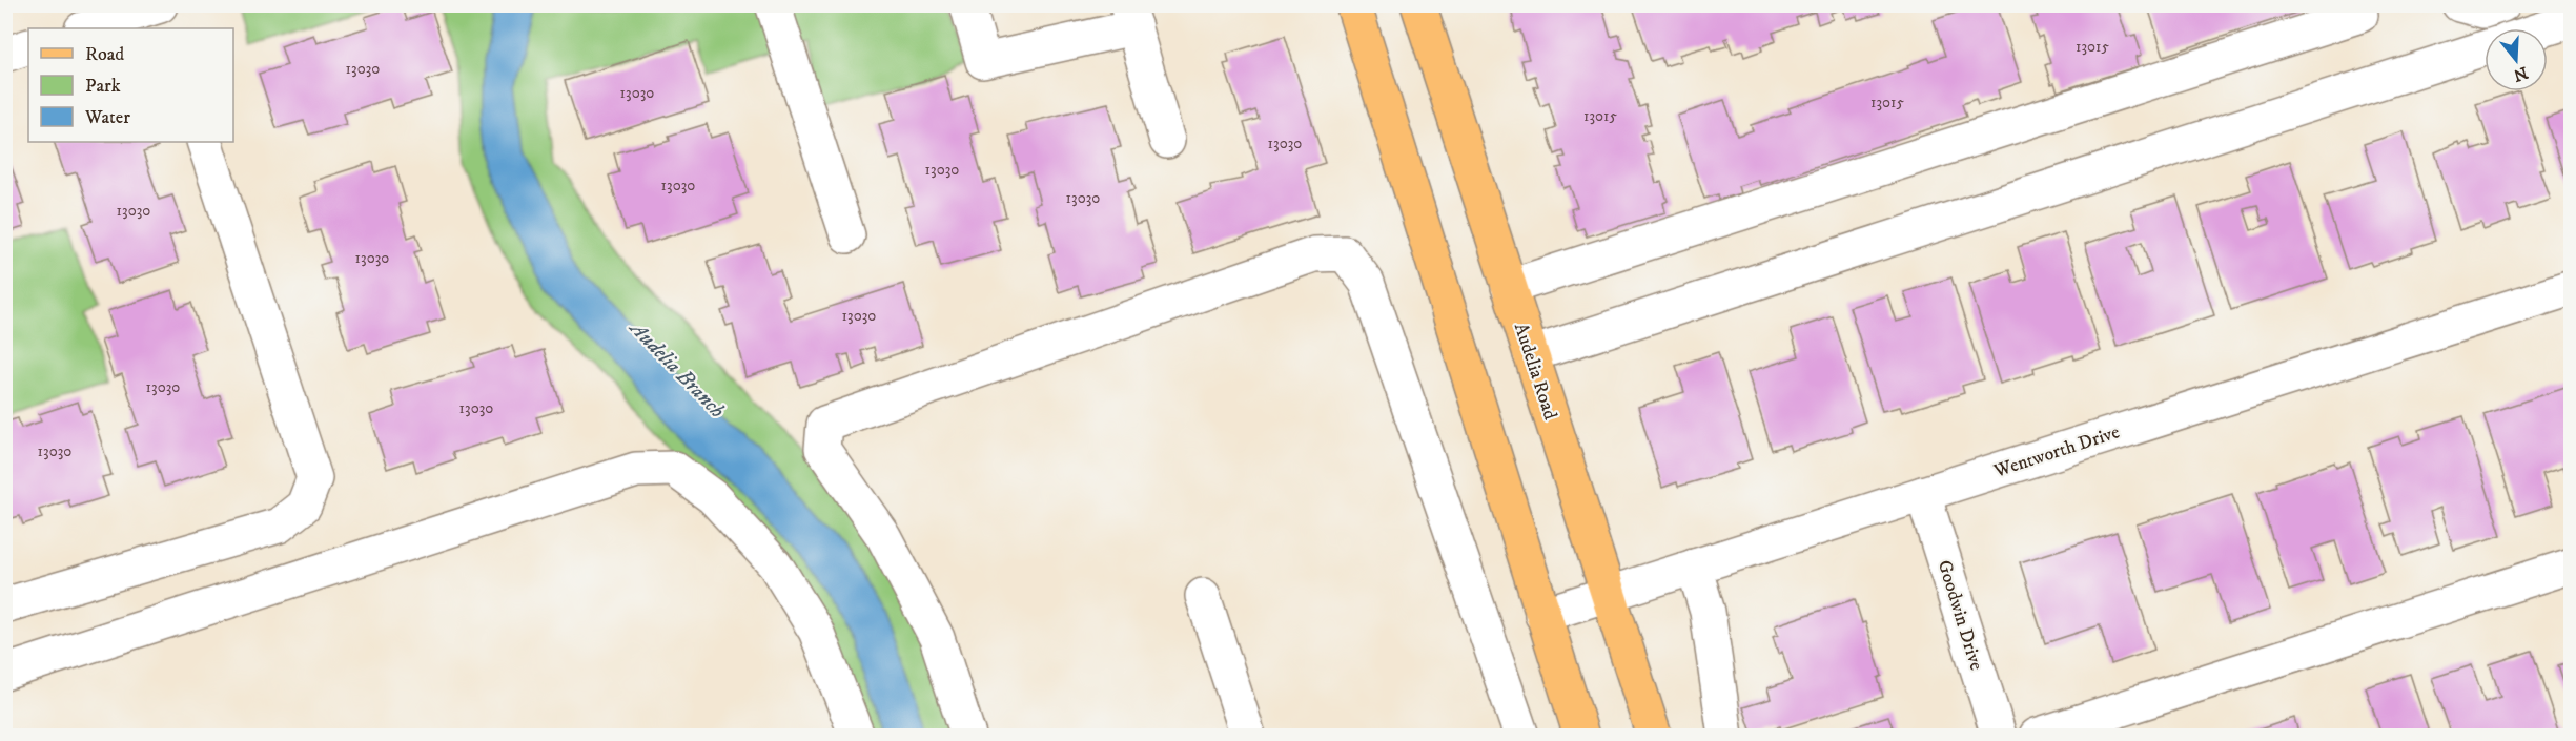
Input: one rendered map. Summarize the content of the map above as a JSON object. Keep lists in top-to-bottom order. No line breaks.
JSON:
{"streets":{"main road":["Audelia Road"],"street":["Wentworth Drive","Goodwin Drive"]},"crossings":[["Audelia Road","Wentworth Drive"],["Wentworth Drive","Goodwin Drive"]],"water":["Audelia Branch"],"house_numbers":["13015","13030","13030","13015","13015","13030","13030","13030","13030","13030","13030","13030","13030","13030","13030"],"legend":["Road","Park","Water"],"north":"bottom"}
